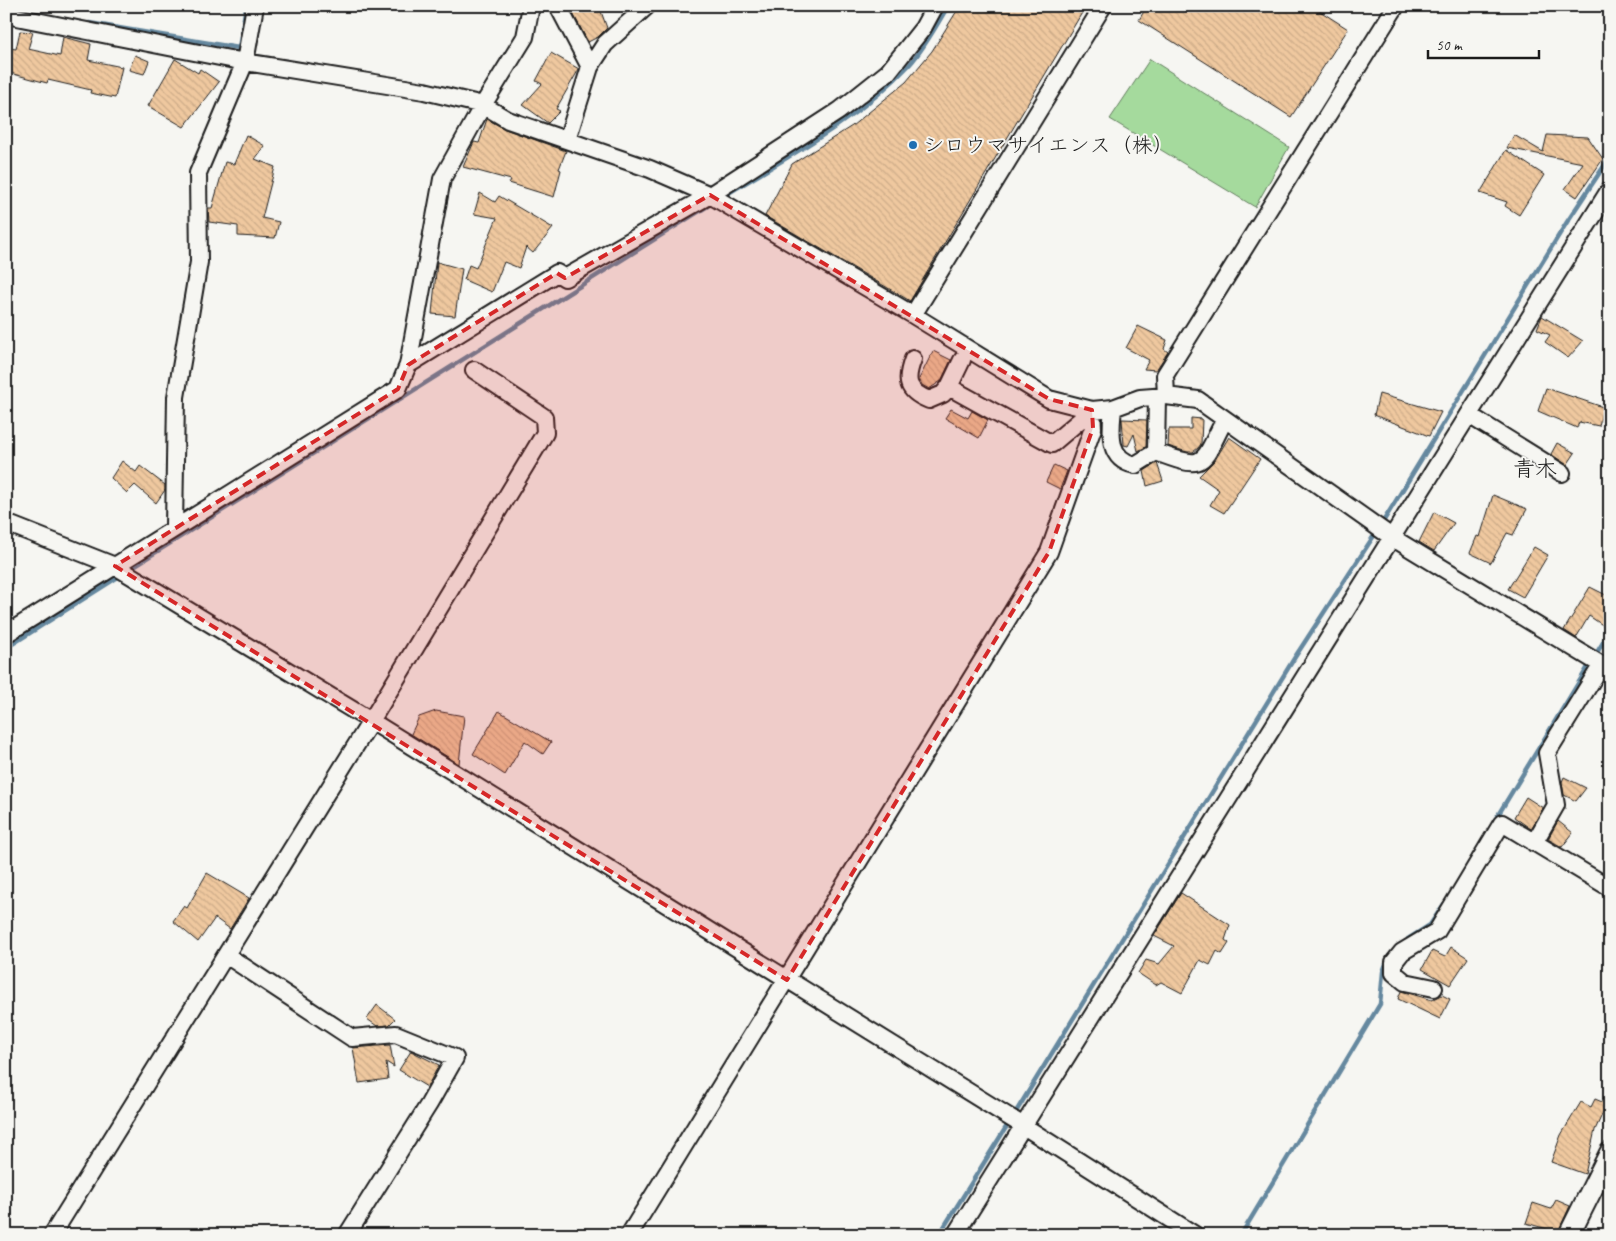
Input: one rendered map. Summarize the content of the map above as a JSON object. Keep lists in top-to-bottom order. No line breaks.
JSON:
{"districts":["青木"],"places":["シロウマサイエンス（株）"],"scale_bar":"50 m"}
